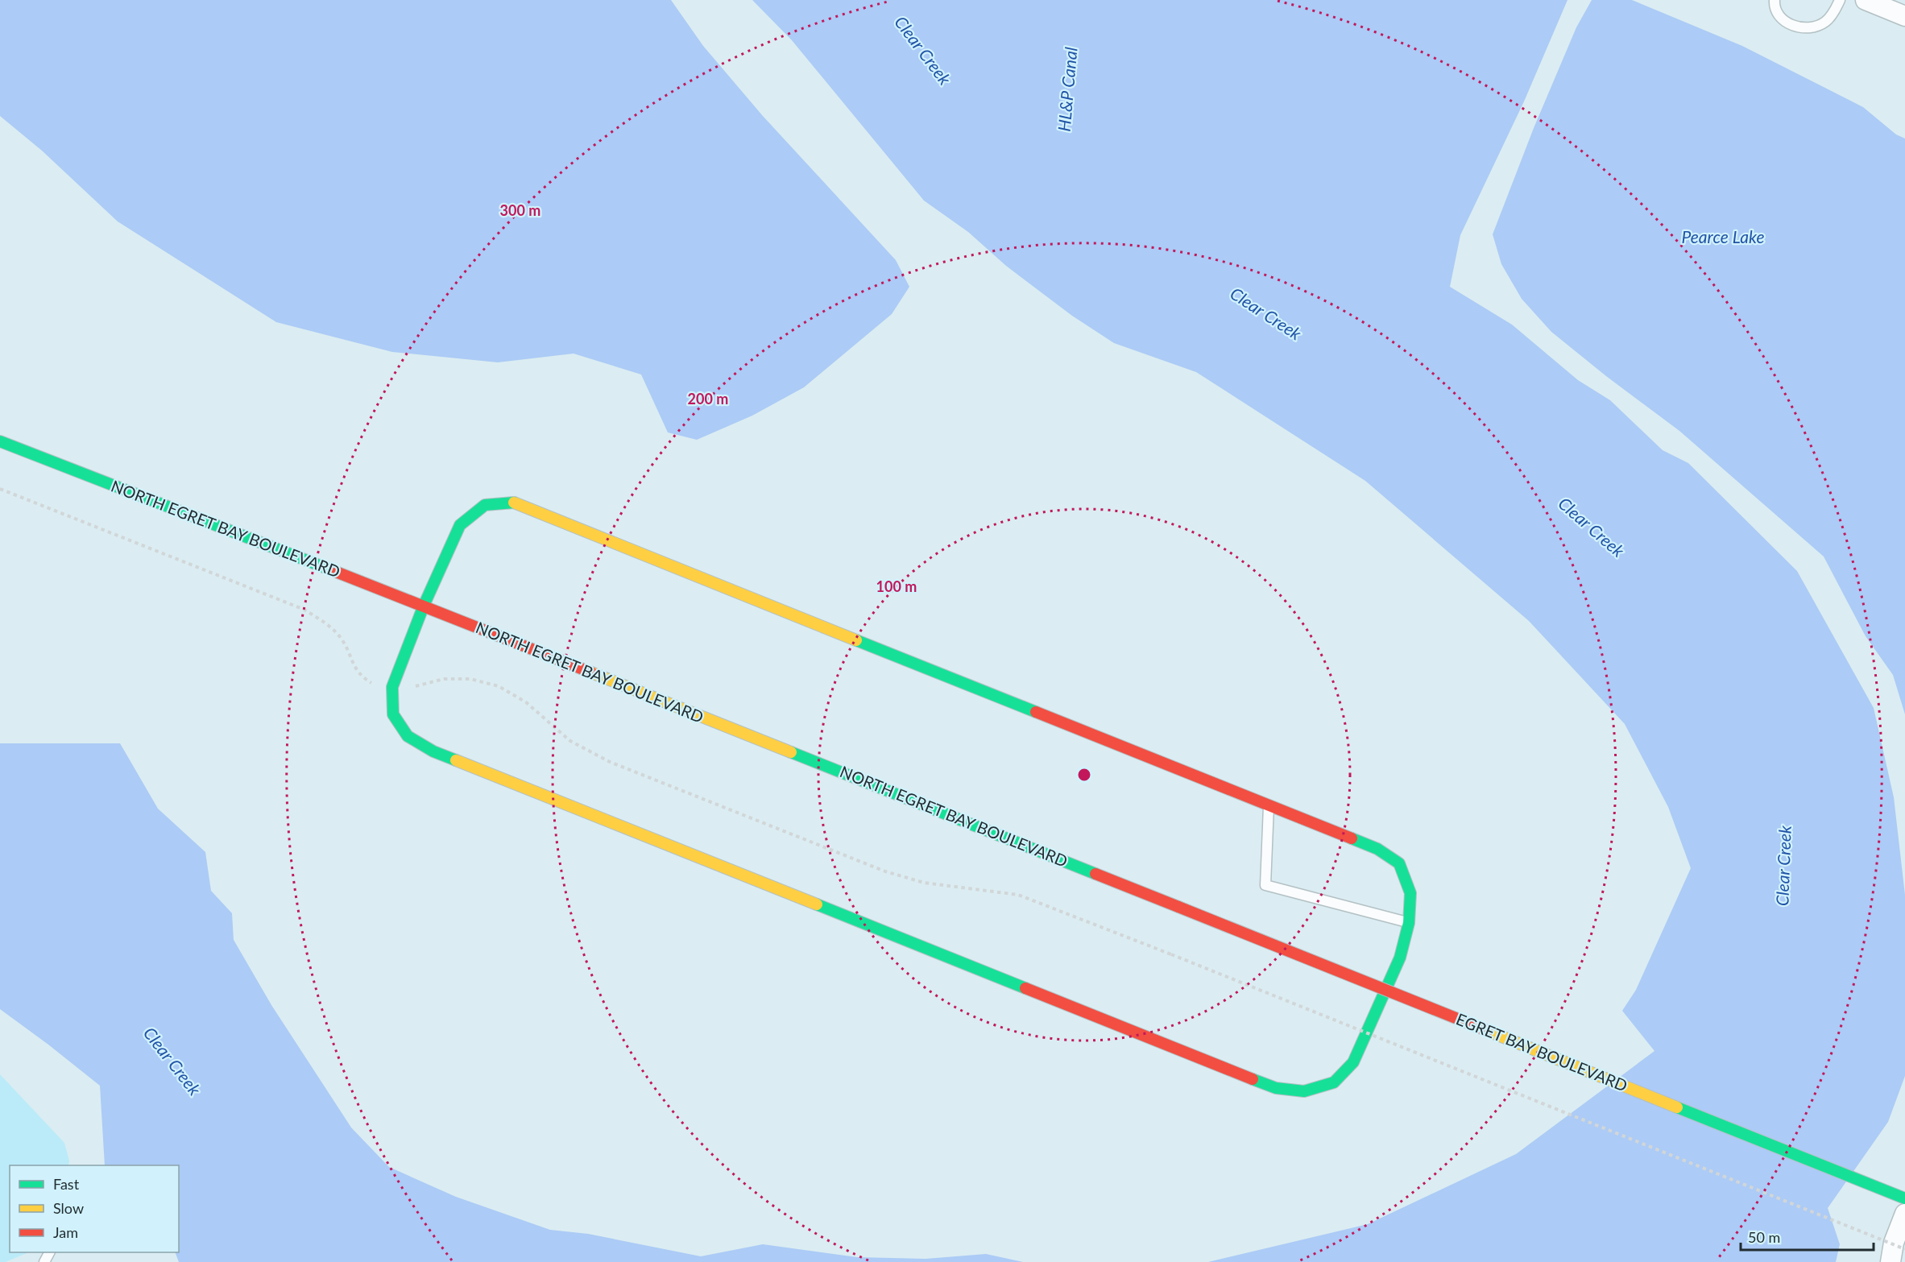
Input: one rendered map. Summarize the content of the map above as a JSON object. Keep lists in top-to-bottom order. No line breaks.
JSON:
{"streets":{"street":["NORTH EGRET BAY BOULEVARD","EGRET BAY BOULEVARD"]},"crossings":[["NORTH EGRET BAY BOULEVARD","EGRET BAY BOULEVARD"]],"water":["Clear Creek","HL&P Canal","Pearce Lake"],"legend":["Fast","Slow","Jam"],"scale_bar":"50 m","rings":["300 m","200 m","100 m"]}
